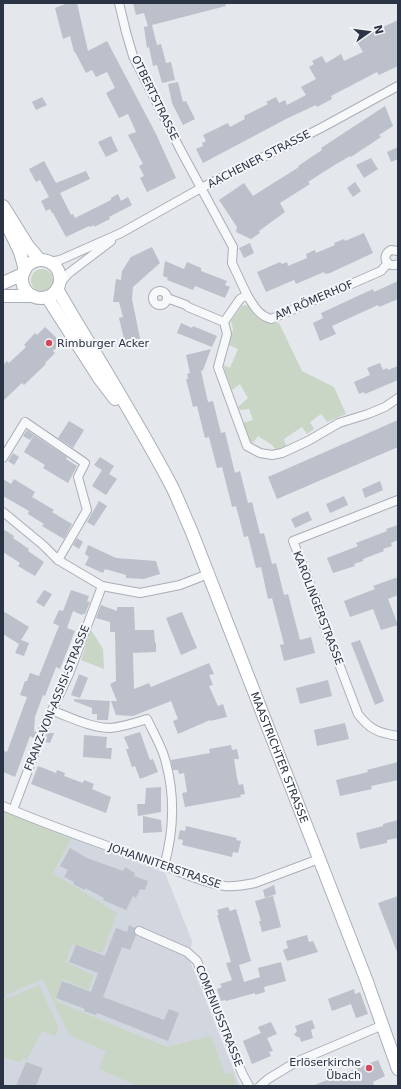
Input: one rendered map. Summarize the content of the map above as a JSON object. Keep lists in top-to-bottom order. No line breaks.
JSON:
{"streets":{"street":["OTBERTSTRASSE","AACHENER STRASSE","AM RÖMERHOF","KAROLINGERSTRASSE","FRANZ-VON-ASSISI-STRASSE","MAASTRICHTER STRASSE","JOHANNITERSTRASSE","COMENIUSSTRASSE"]},"crossings":[["OTBERTSTRASSE","AACHENER STRASSE"],["OTBERTSTRASSE","AM RÖMERHOF"],["AACHENER STRASSE","AM RÖMERHOF"],["AACHENER STRASSE","MAASTRICHTER STRASSE"],["FRANZ-VON-ASSISI-STRASSE","JOHANNITERSTRASSE"],["MAASTRICHTER STRASSE","JOHANNITERSTRASSE"]],"places":["Rimburger Acker","Erlöserkirche Übach"],"north":"right"}
